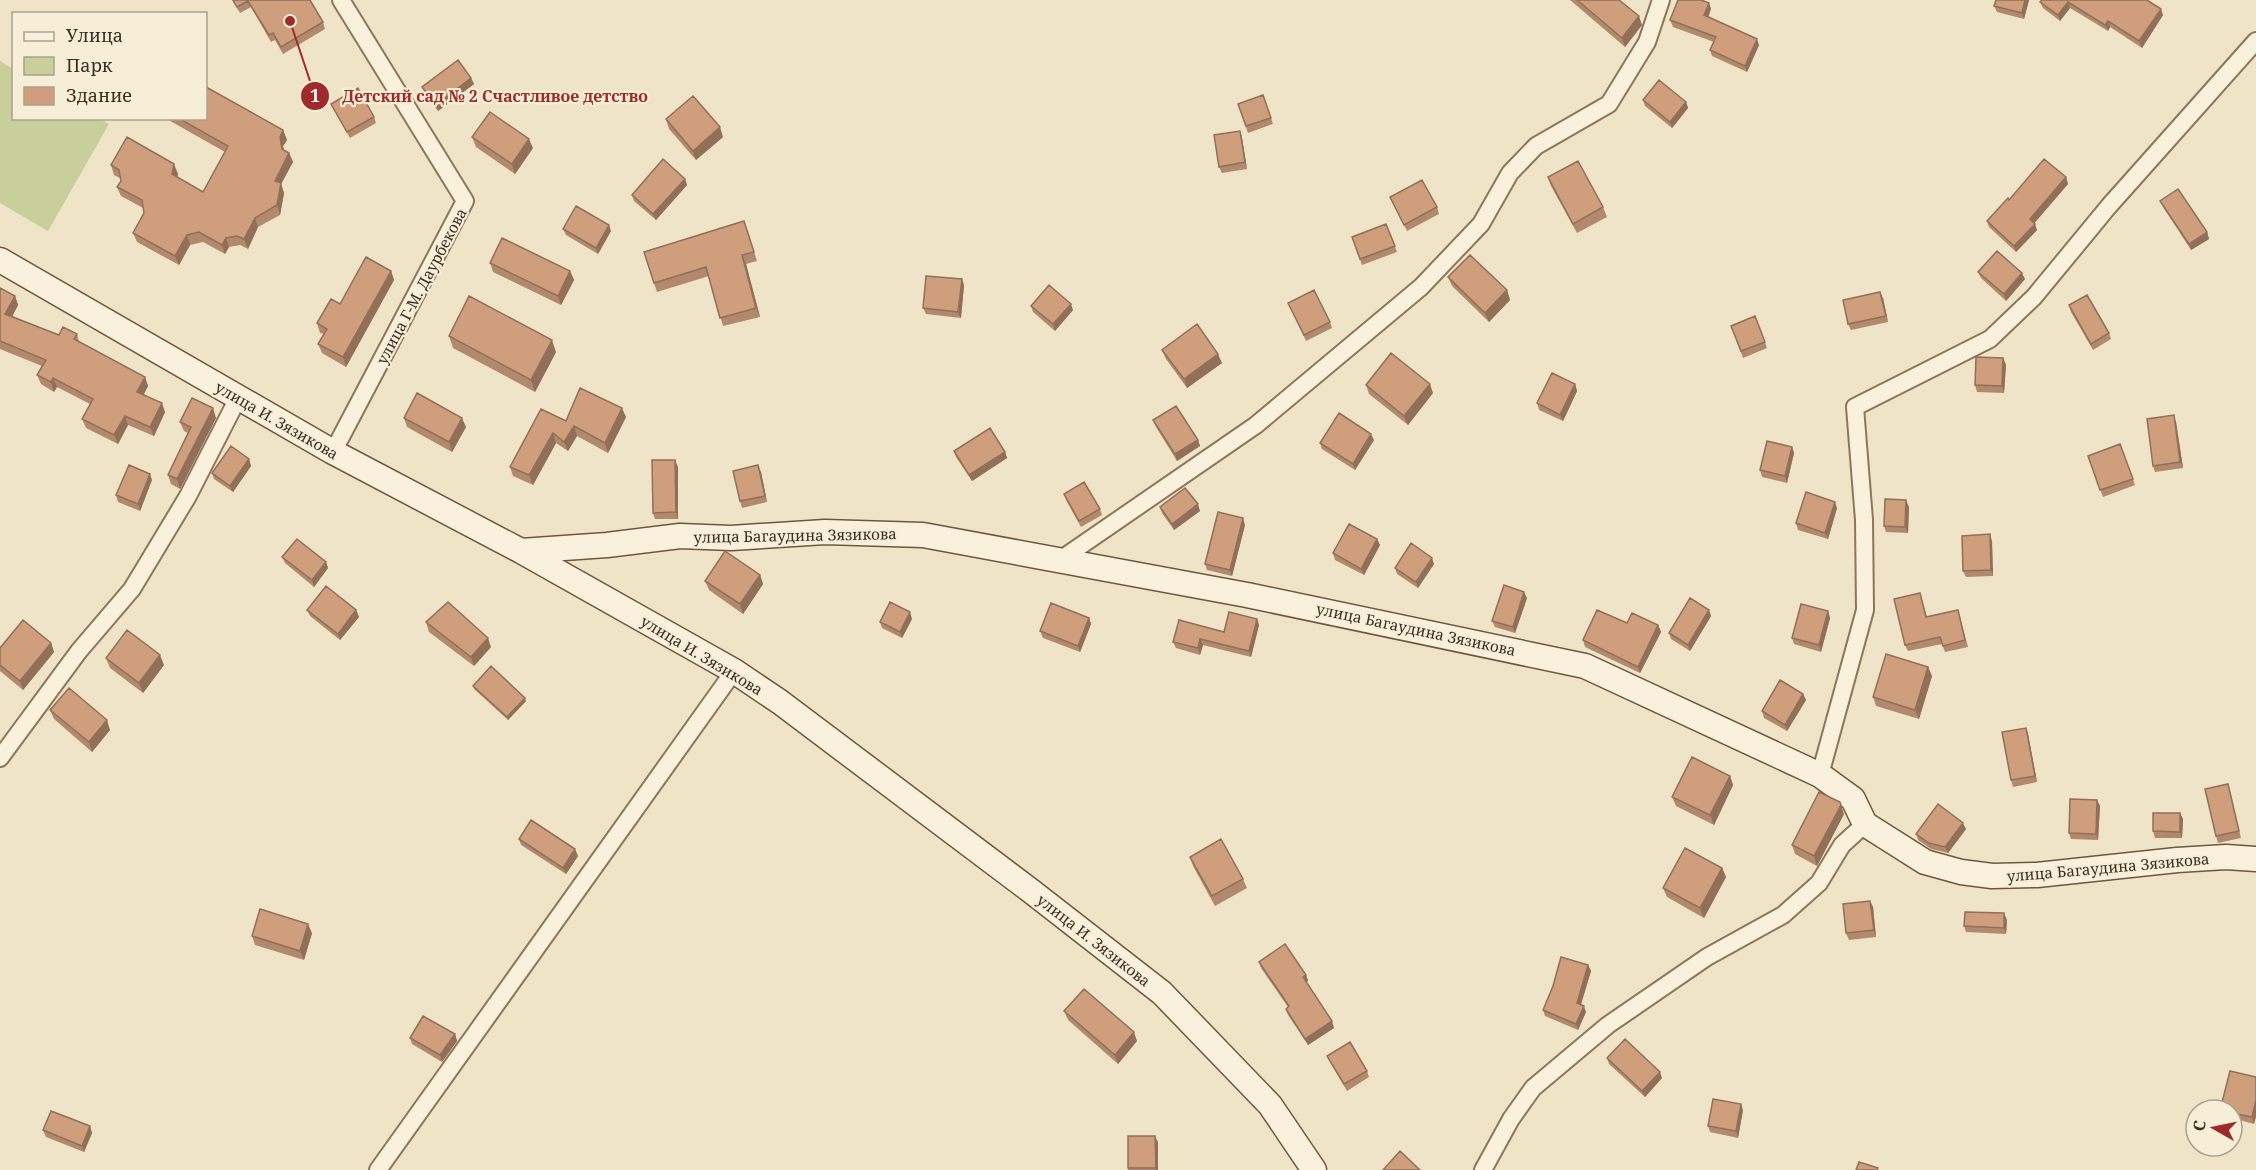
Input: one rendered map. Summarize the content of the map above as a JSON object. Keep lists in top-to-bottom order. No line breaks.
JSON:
{"streets":{"street":["улица Г-М. Даурбекова","улица И. Зязикова","улица Багаудина Зязикова"]},"crossings":[["улица Г-М. Даурбекова","улица И. Зязикова"],["улица И. Зязикова","улица Багаудина Зязикова"]],"places":["Детский сад № 2 Счастливое детство"],"legend":["Улица","Парк","Здание"],"north":"left"}
